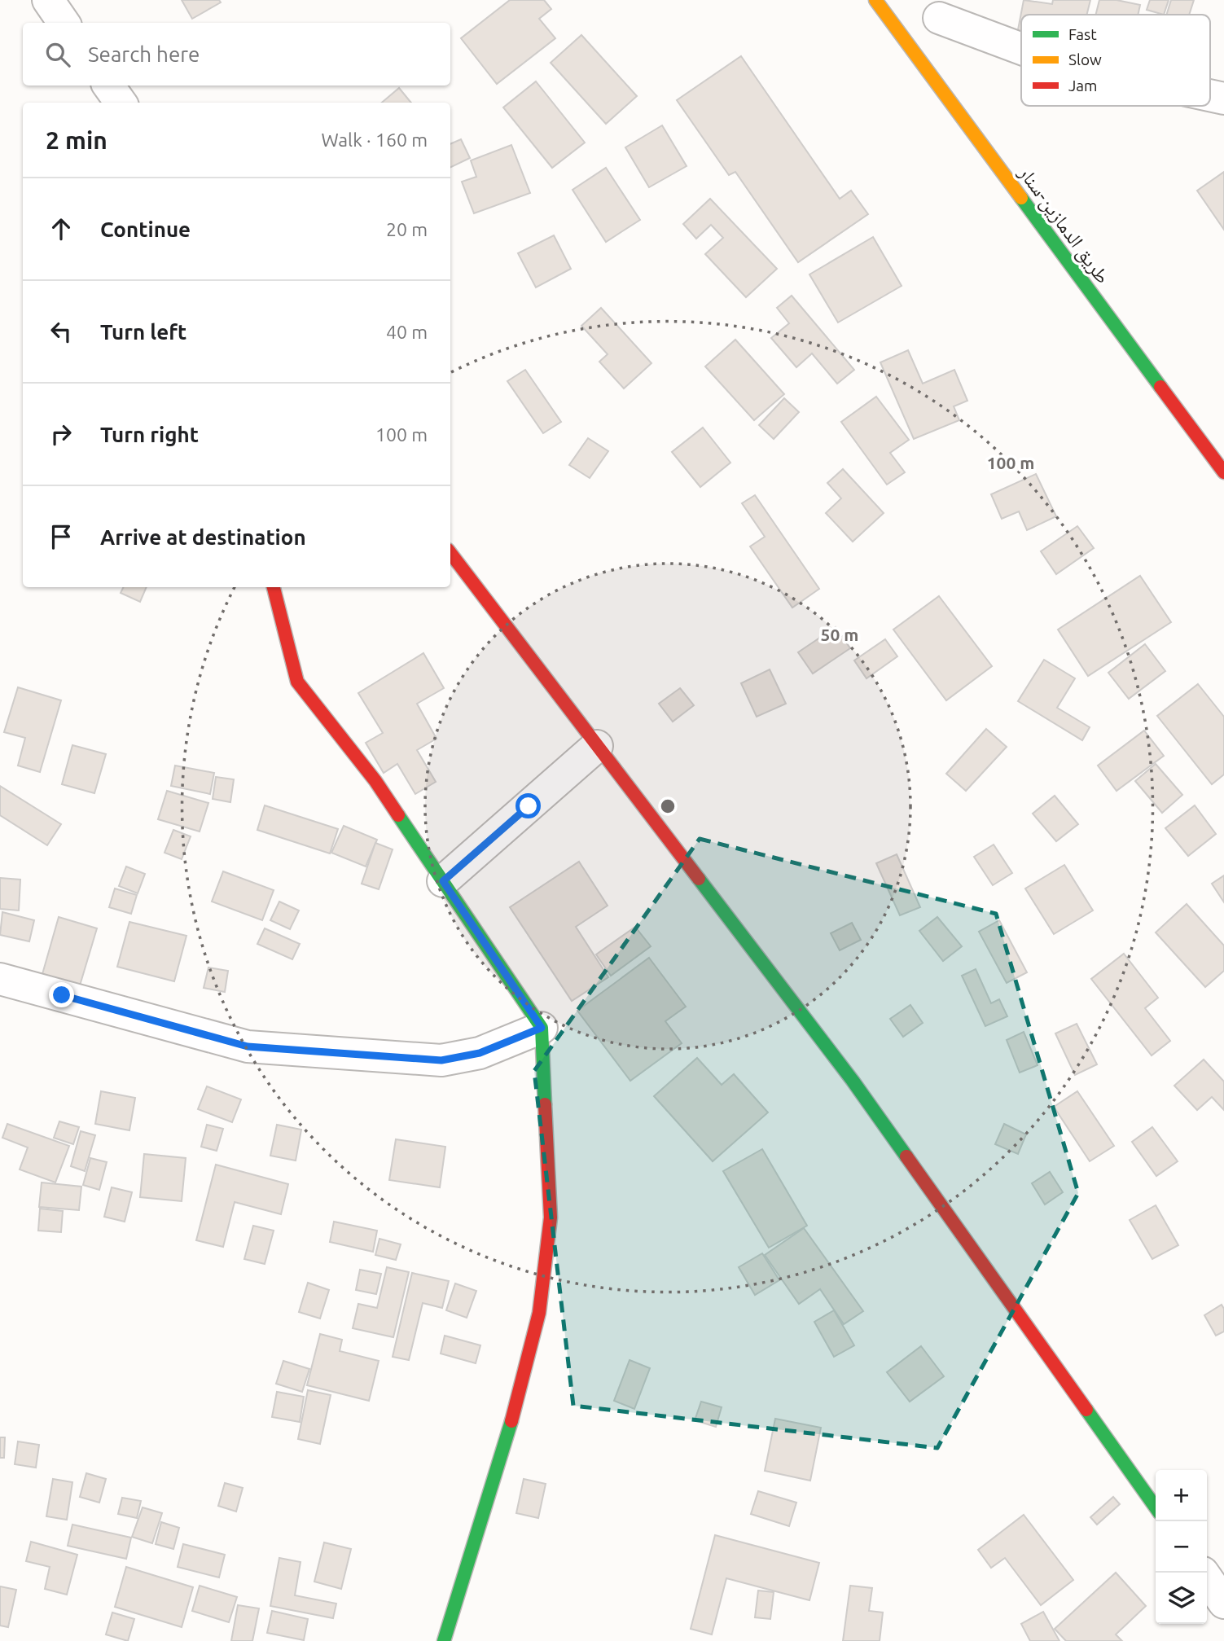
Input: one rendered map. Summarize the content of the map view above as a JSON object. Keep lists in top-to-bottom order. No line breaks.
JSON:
{"streets":{"main road":["طريق الدمازين-سنار"]},"legend":["Fast","Slow","Jam"],"page":{"search":"Search here","heading":["2 min","Walk · 160 m"],"list":[["Continue","20 m"],["Turn left","40 m"],["Turn right","100 m"],"Arrive at destination"],"map_buttons":["+","−"]},"rings":["100 m","50 m"]}
